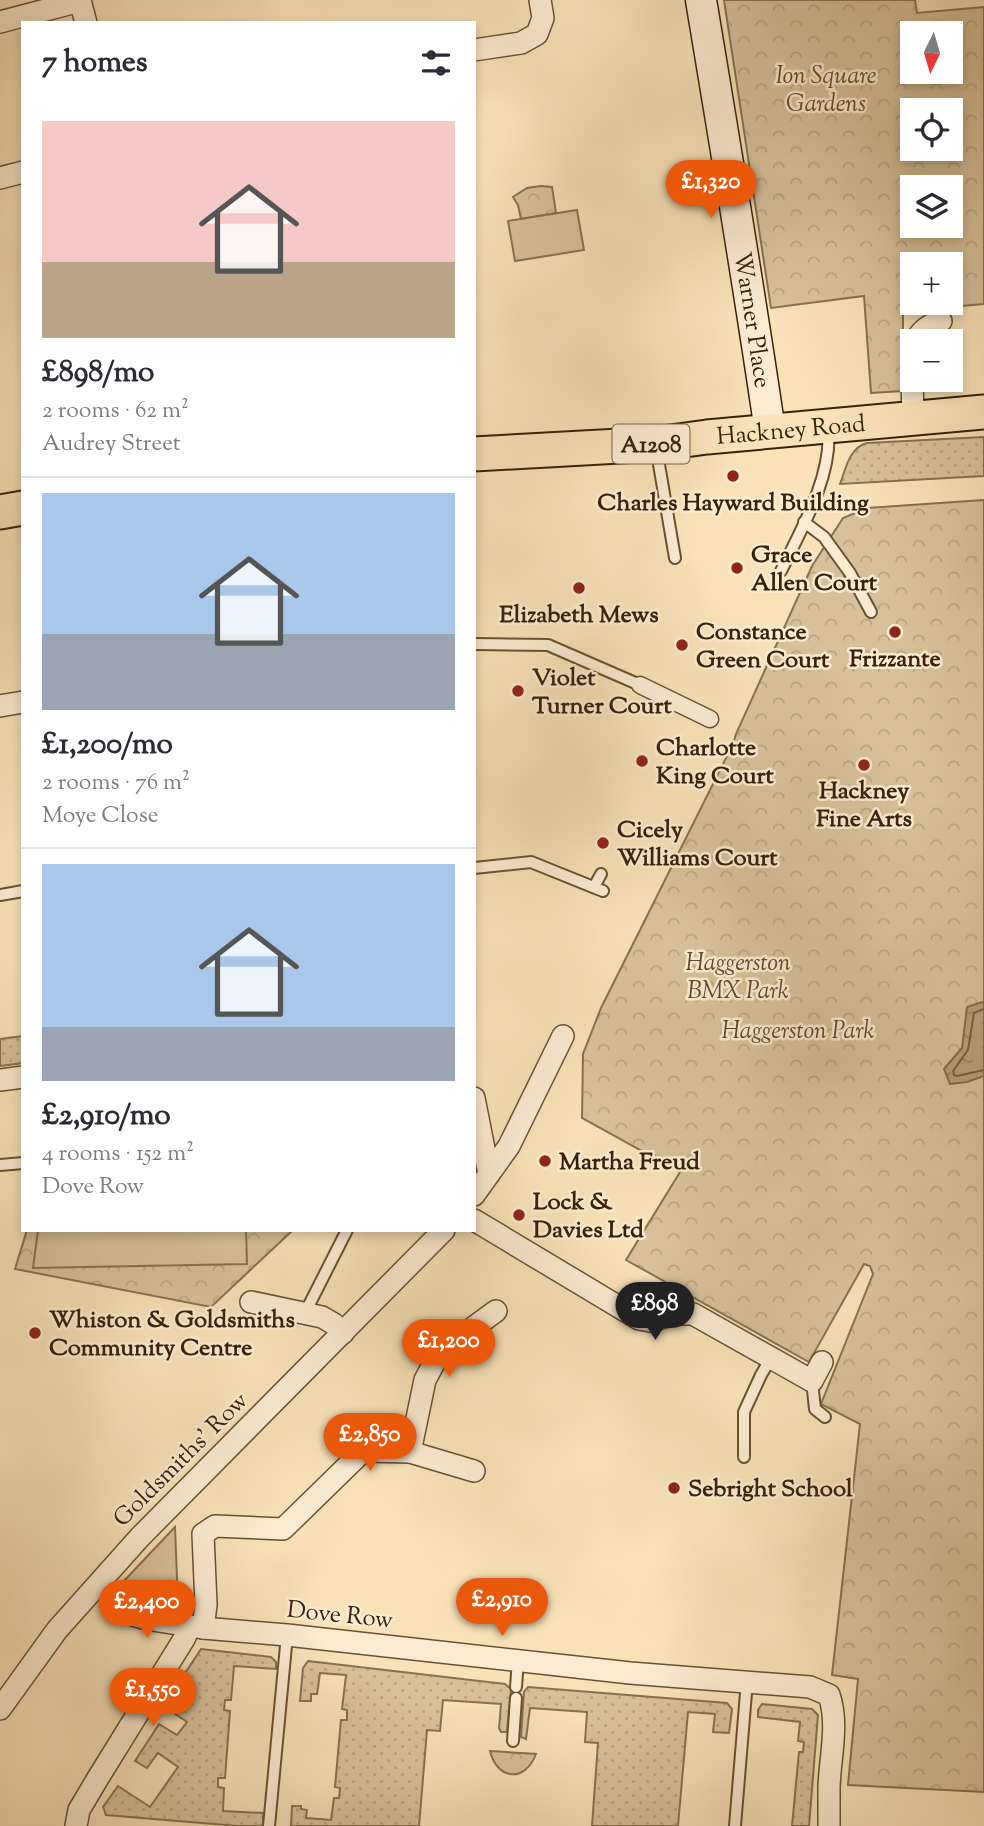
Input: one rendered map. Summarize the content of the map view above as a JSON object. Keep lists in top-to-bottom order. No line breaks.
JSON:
{"streets":{"main road":["Warner Place","Hackney Road","A1208"],"street":["Goldsmiths' Row","Dove Row"]},"crossings":[["Warner Place","Hackney Road"]],"parks":["Ion Square Gardens","Haggerston BMX Park","Haggerston Park"],"places":["Charles Hayward Building","Grace Allen Court","Elizabeth Mews","Frizzante","Constance Green Court","Violet Turner Court","Charlotte King Court","Hackney Fine Arts","Cicely Williams Court","Martha Freud","Lock & Davies Ltd","Whiston & Goldsmiths Community Centre","Sebright School"],"north":"bottom","page":{"map_buttons":["+","−"],"heading":"7 homes","list":[{"name":"£898/mo","note":"2 rooms · 62 m² · Audrey Street"},{"name":"£1,200/mo","note":"2 rooms · 76 m² · Moye Close"},{"name":"£2,910/mo","note":"4 rooms · 152 m² · Dove Row"}],"price":["£1,320","£898","£1,200","£2,850","£2,910","£2,400","£1,550"]}}
